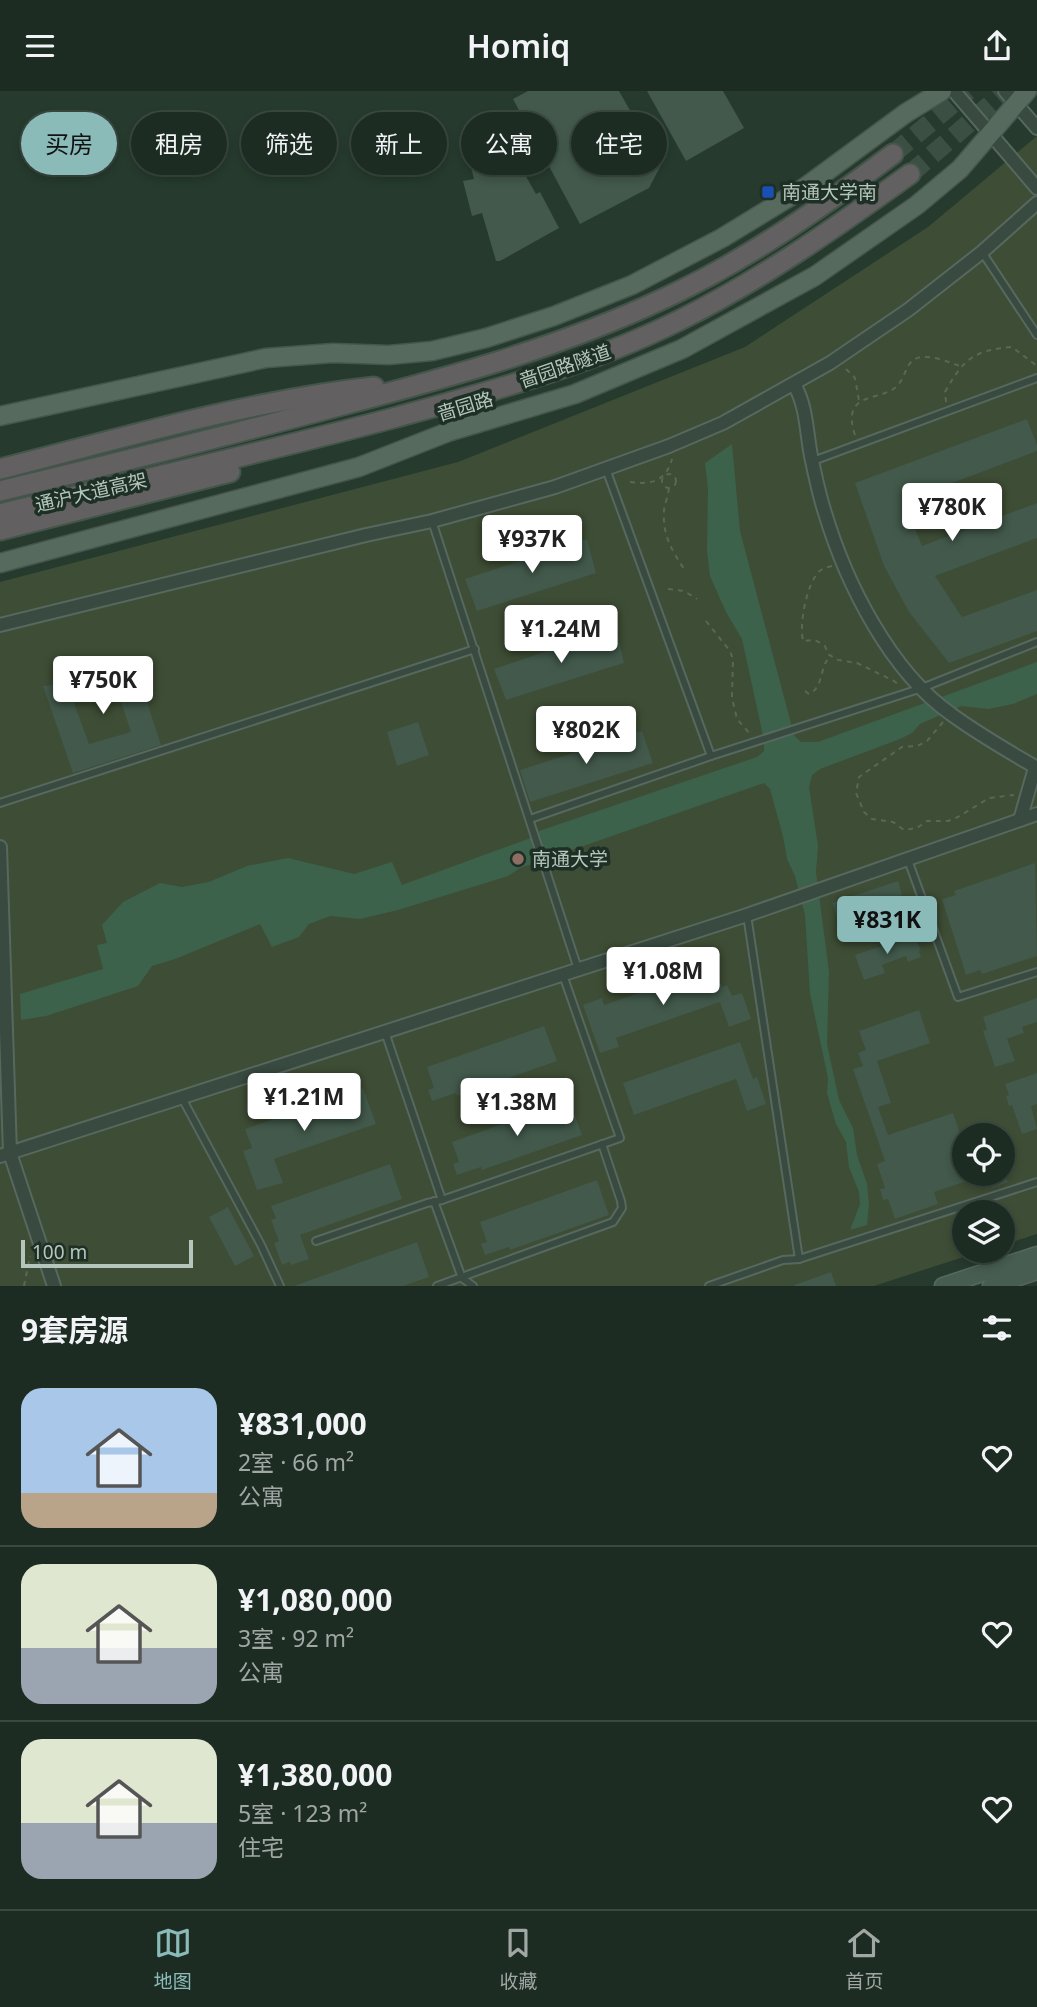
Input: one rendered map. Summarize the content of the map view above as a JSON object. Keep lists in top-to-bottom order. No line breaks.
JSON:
{"streets":{"highway":["啬园路隧道","通沪大道高架"],"main road":["啬园路"]},"crossings":[["啬园路隧道","通沪大道高架"]],"places":{"transit":["南通大学南"],"other":["南通大学"]},"scale_bar":"100 m","page":{"header":"Homiq","chip":["买房","租房","筛选","新上","公寓","住宅"],"price":["¥780K","¥937K","¥1.24M","¥750K","¥802K","¥831K","¥1.08M","¥1.21M","¥1.38M"],"scale":"100 m","heading":"9套房源","list":[{"name":"¥831,000","note":"2室 · 66 m² · 公寓"},{"name":"¥1,080,000","note":"3室 · 92 m² · 公寓"},{"name":"¥1,380,000","note":"5室 · 123 m² · 住宅"}],"tabs":["地图","收藏","首页"]}}
